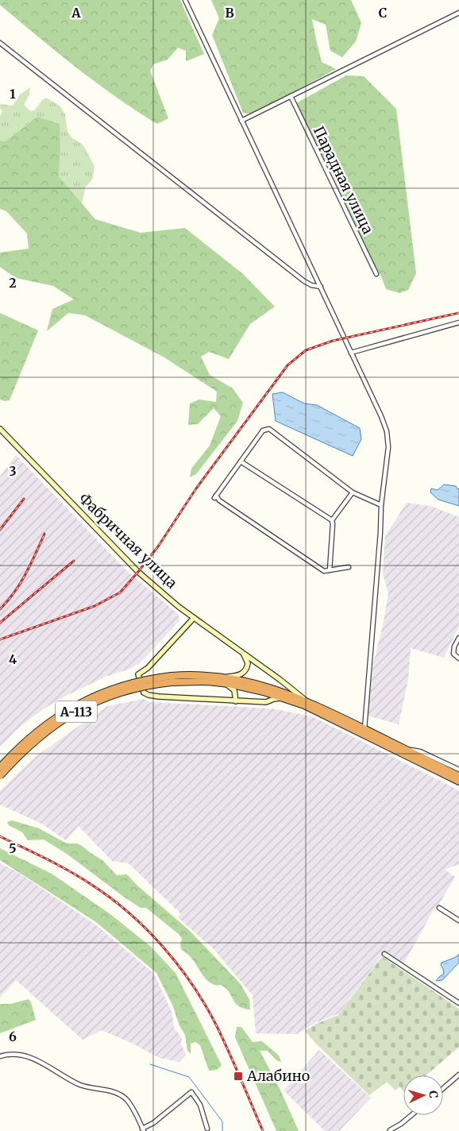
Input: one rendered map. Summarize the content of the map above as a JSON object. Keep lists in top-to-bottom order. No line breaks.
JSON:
{"streets":{"highway":["А-113"],"street":["Парадная улица","Фабричная улица"]},"crossings":[["Фабричная улица","А-113"]],"places":{"transit":["Алабино"]},"north":"right","grid":{"columns":["A","B","C"],"rows":["1","2","3","4","5","6"]}}
